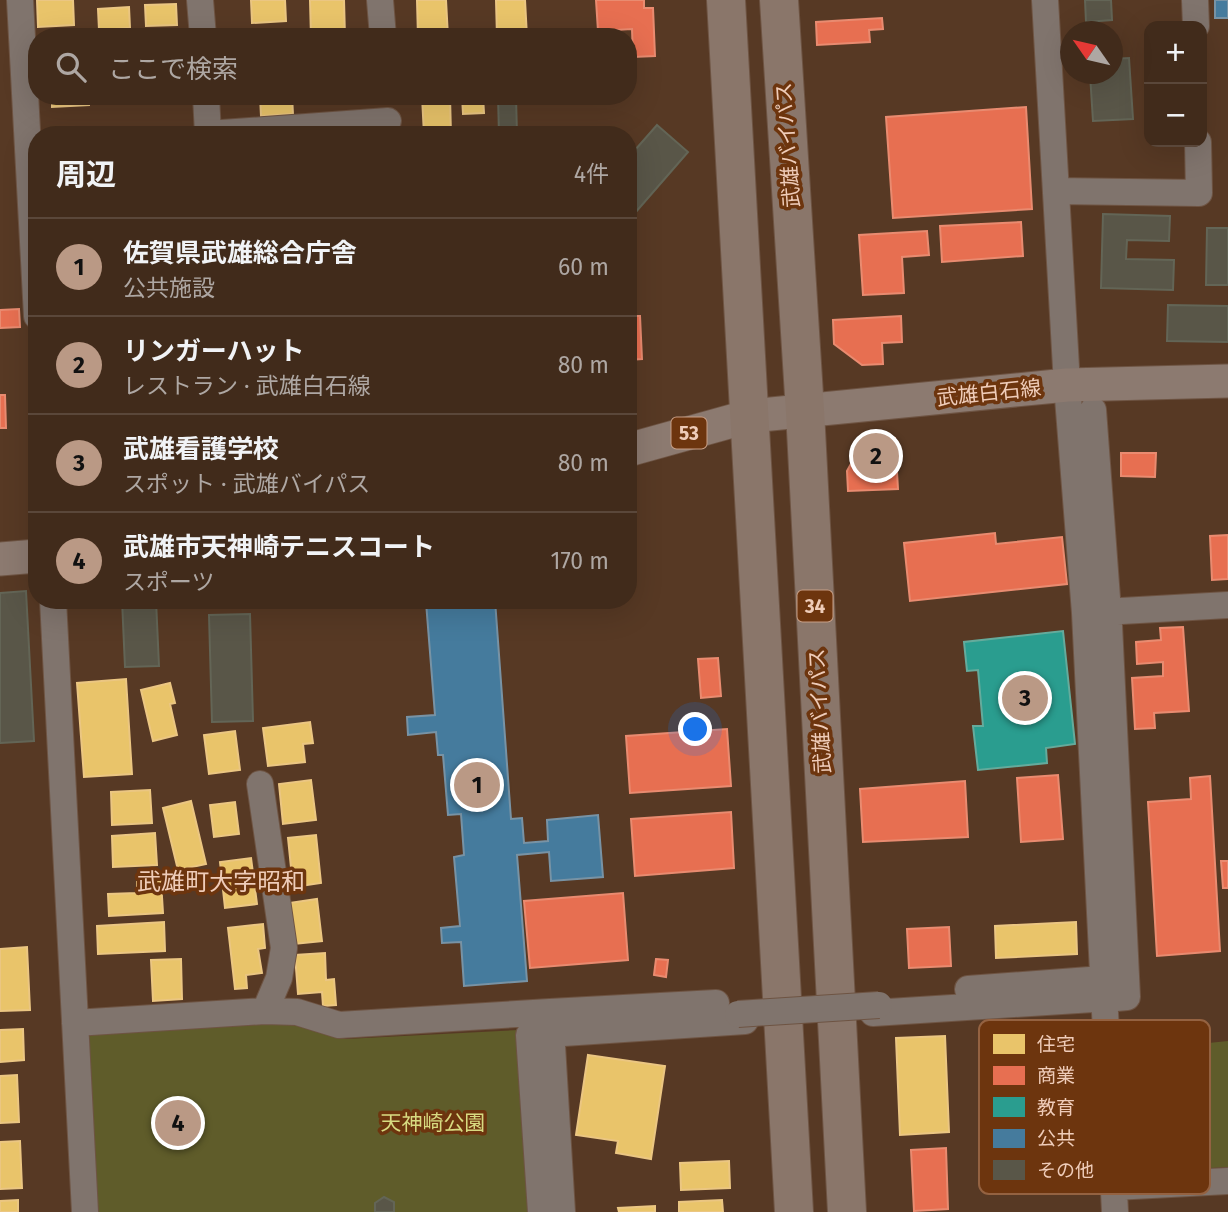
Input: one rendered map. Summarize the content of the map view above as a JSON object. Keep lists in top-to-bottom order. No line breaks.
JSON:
{"streets":{"highway":["武雄バイパス","34"],"main road":["武雄白石線","53"]},"crossings":[["武雄バイパス","武雄白石線"],["武雄白石線","53"]],"districts":["武雄町大字昭和"],"parks":["天神崎公園"],"legend":["住宅","商業","教育","公共","その他"],"north":"top left","page":{"map_buttons":["+","−"],"search":"ここで検索","heading":["周辺","4件"],"list":[{"mark":"1","name":"佐賀県武雄総合庁舎","note":"公共施設","value":"60 m"},{"mark":"2","name":"リンガーハット","note":"レストラン · 武雄白石線","value":"80 m"},{"mark":"3","name":"武雄看護学校","note":"スポット · 武雄バイパス","value":"80 m"},{"mark":"4","name":"武雄市天神崎テニスコート","note":"スポーツ","value":"170 m"}],"pins":["2","3","1","4"]}}
